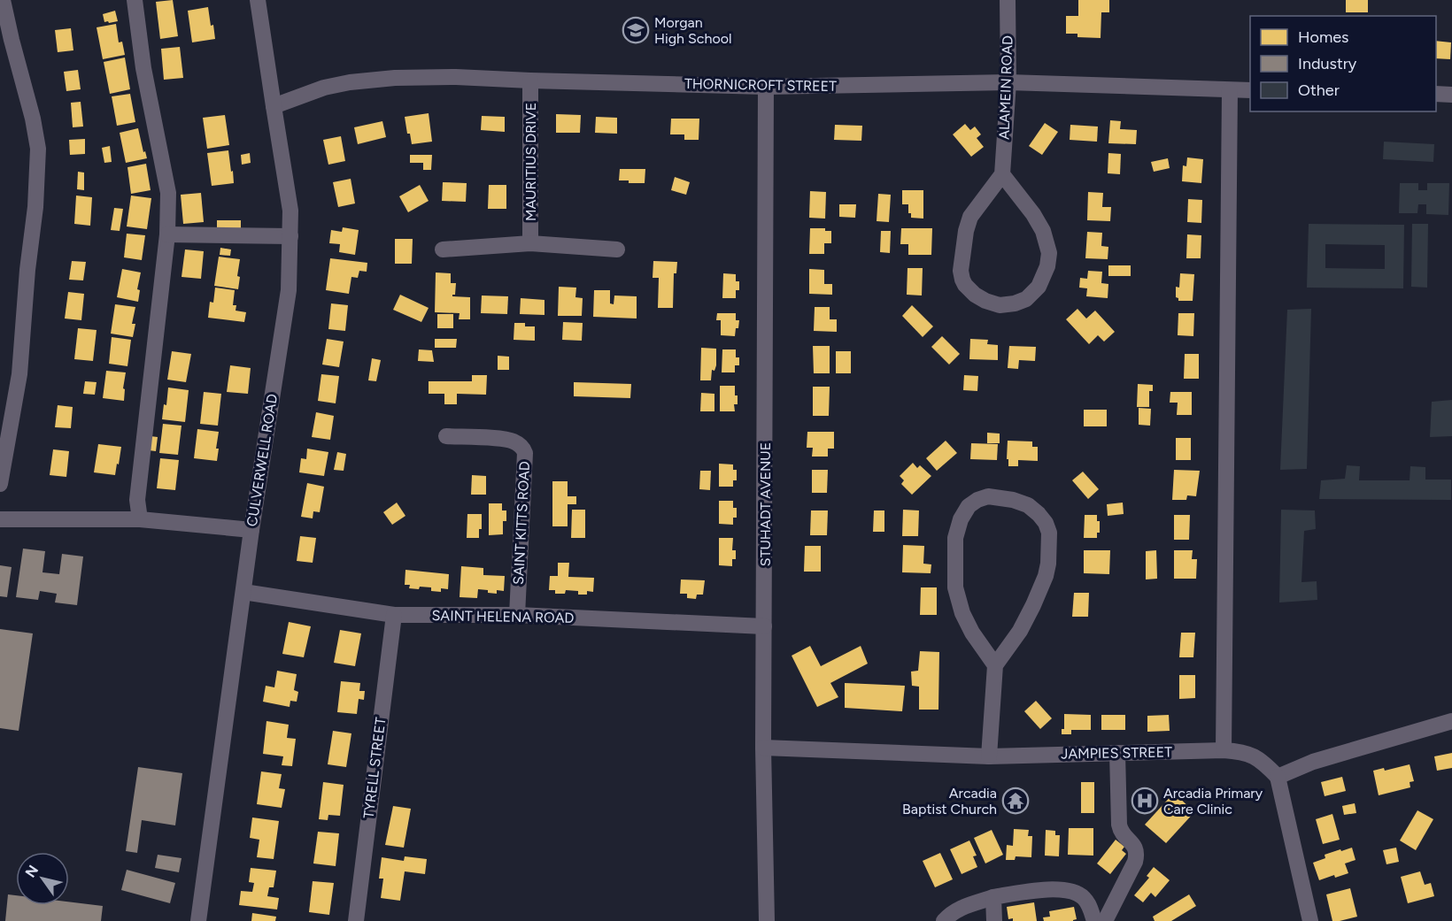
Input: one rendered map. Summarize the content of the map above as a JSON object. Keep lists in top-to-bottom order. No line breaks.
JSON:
{"streets":{"street":["THORNICROFT STREET","ALAMEIN ROAD","MAURITIUS DRIVE","CULVERWELL ROAD","STUHADT AVENUE","SAINT KITTS ROAD","SAINT HELENA ROAD","JAMPIES STREET","TYRELL STREET"]},"crossings":[["THORNICROFT STREET","ALAMEIN ROAD"],["THORNICROFT STREET","MAURITIUS DRIVE"],["THORNICROFT STREET","CULVERWELL ROAD"],["THORNICROFT STREET","STUHADT AVENUE"],["CULVERWELL ROAD","SAINT HELENA ROAD"],["STUHADT AVENUE","SAINT HELENA ROAD"],["STUHADT AVENUE","JAMPIES STREET"],["SAINT KITTS ROAD","SAINT HELENA ROAD"],["SAINT HELENA ROAD","TYRELL STREET"]],"places":{"school or university":["Morgan High School"],"temple":["Arcadia Baptist Church"],"hospital":["Arcadia Primary Care Clinic"]},"legend":["Homes","Industry","Other"],"north":"top left"}
